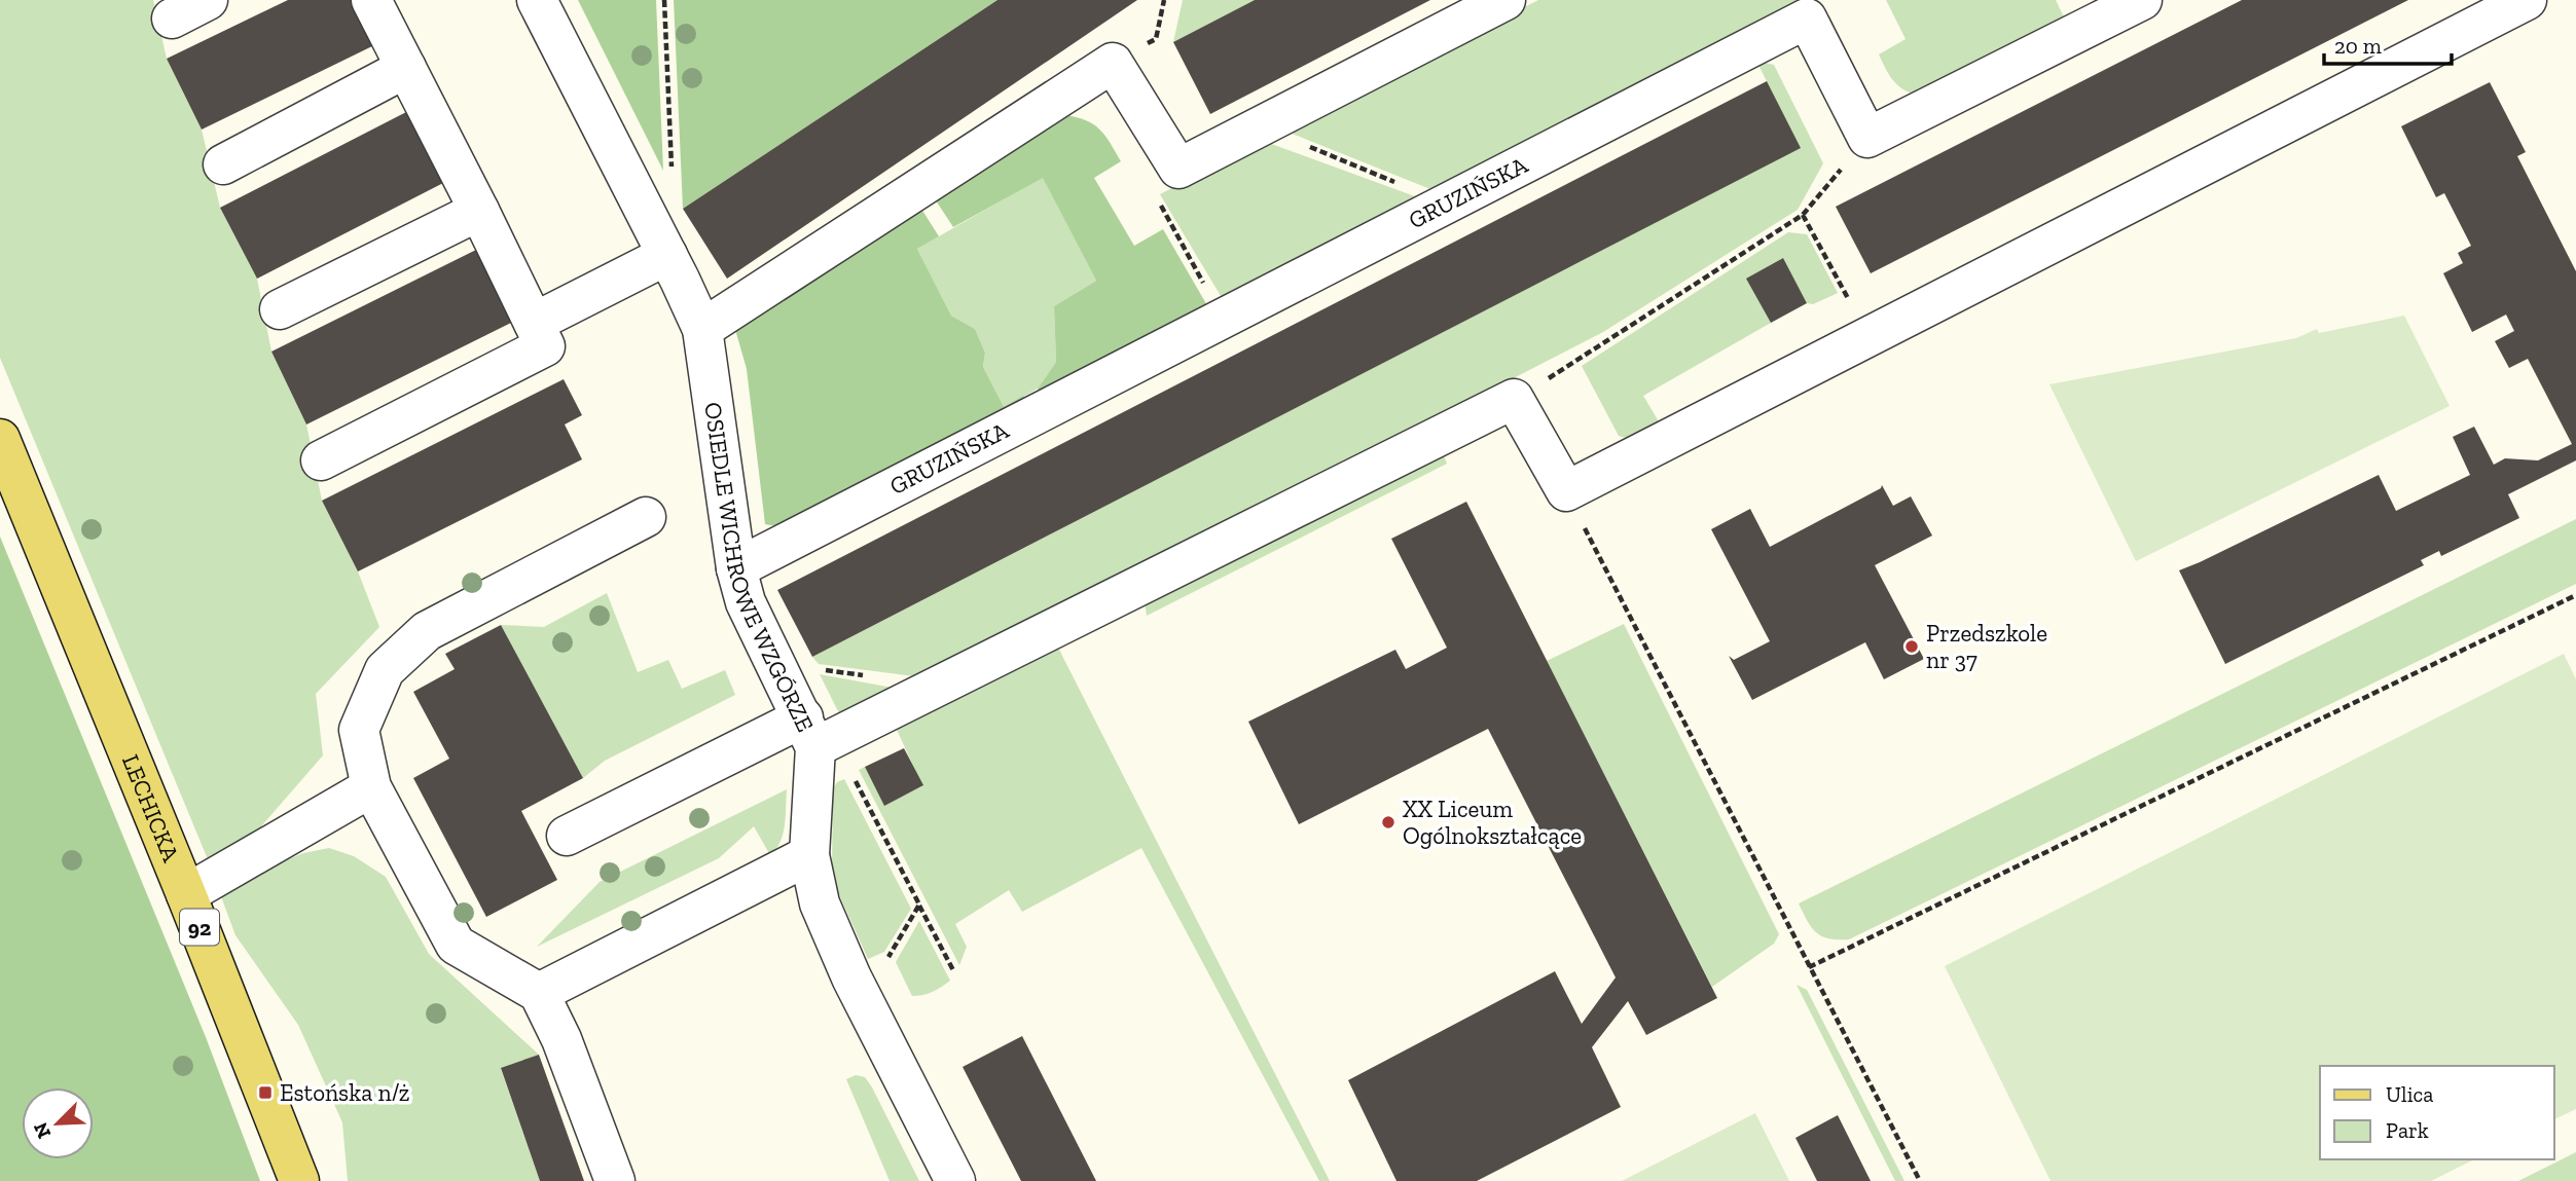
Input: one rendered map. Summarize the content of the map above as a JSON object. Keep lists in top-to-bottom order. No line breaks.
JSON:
{"streets":{"main road":["LECHICKA","92"],"street":["GRUZIŃSKA","OSIEDLE WICHROWE WZGÓRZE"]},"crossings":[["GRUZIŃSKA","OSIEDLE WICHROWE WZGÓRZE"]],"places":{"other":["Przedszkole nr 37","XX Liceum Ogólnokształcące"],"transit":["Estońska n/ż"]},"legend":["Ulica","Park"],"scale_bar":"20 m","north":"bottom left"}
